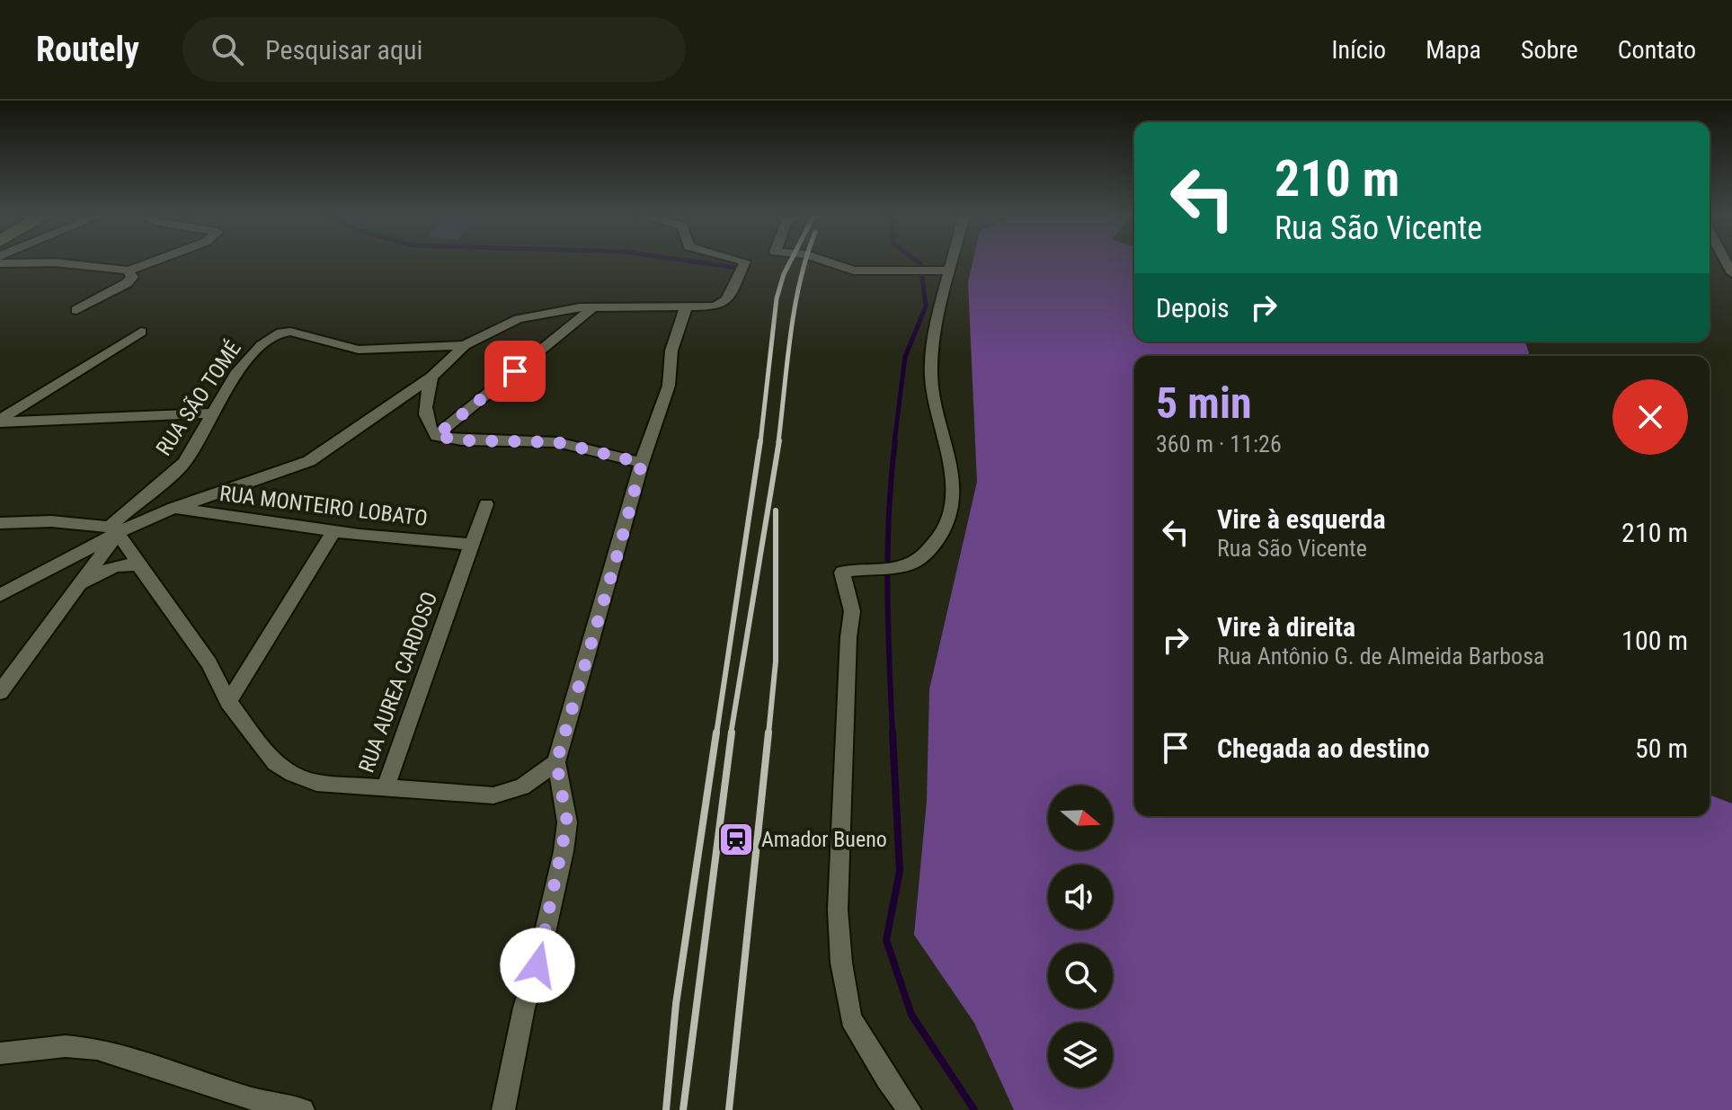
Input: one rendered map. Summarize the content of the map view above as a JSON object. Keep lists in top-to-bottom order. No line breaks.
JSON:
{"streets":{"street":["RUA SÃO TOMÉ","RUA MONTEIRO LOBATO","RUA AUREA CARDOSO"]},"crossings":[["RUA SÃO TOMÉ","RUA AUREA CARDOSO"],["RUA MONTEIRO LOBATO","RUA AUREA CARDOSO"]],"places":{"station":["Amador Bueno"]},"north":"right","page":{"header":"Routely","search":"Pesquisar aqui","nav":["Início","Mapa","Sobre","Contato"],"turn":["210 m","Rua São Vicente"],"then":"Depois","heading":["5 min","360 m · 11:26"],"list":[{"name":"Vire à esquerda","note":"Rua São Vicente","value":"210 m"},{"name":"Vire à direita","note":"Rua Antônio G. de Almeida Barbosa","value":"100 m"},{"name":"Chegada ao destino","value":"50 m"}]}}
